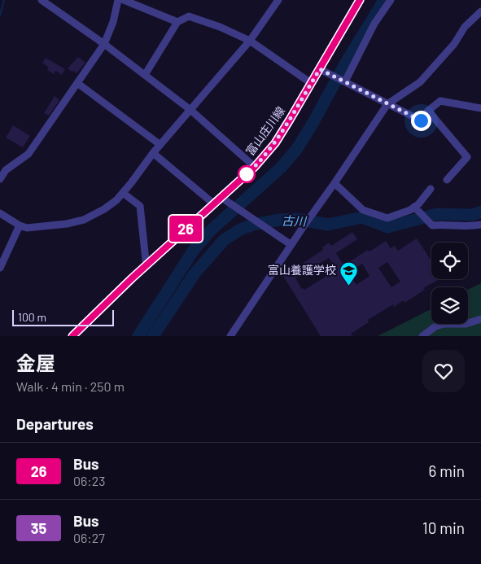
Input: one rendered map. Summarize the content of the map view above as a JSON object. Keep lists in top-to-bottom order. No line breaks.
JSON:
{"streets":{"main road":["富山庄川線"]},"water":["古川"],"places":{"school or university":["富山養護学校"]},"lines":["bus line 26"],"scale_bar":"100 m","page":{"on_map":"26","scale":"100 m","heading":[["金屋","Walk · 4 min · 250 m"],"Departures"],"list":[{"mark":"26","name":"Bus","note":"06:23","value":"6 min"},{"mark":"35","name":"Bus","note":"06:27","value":"10 min"}]}}
